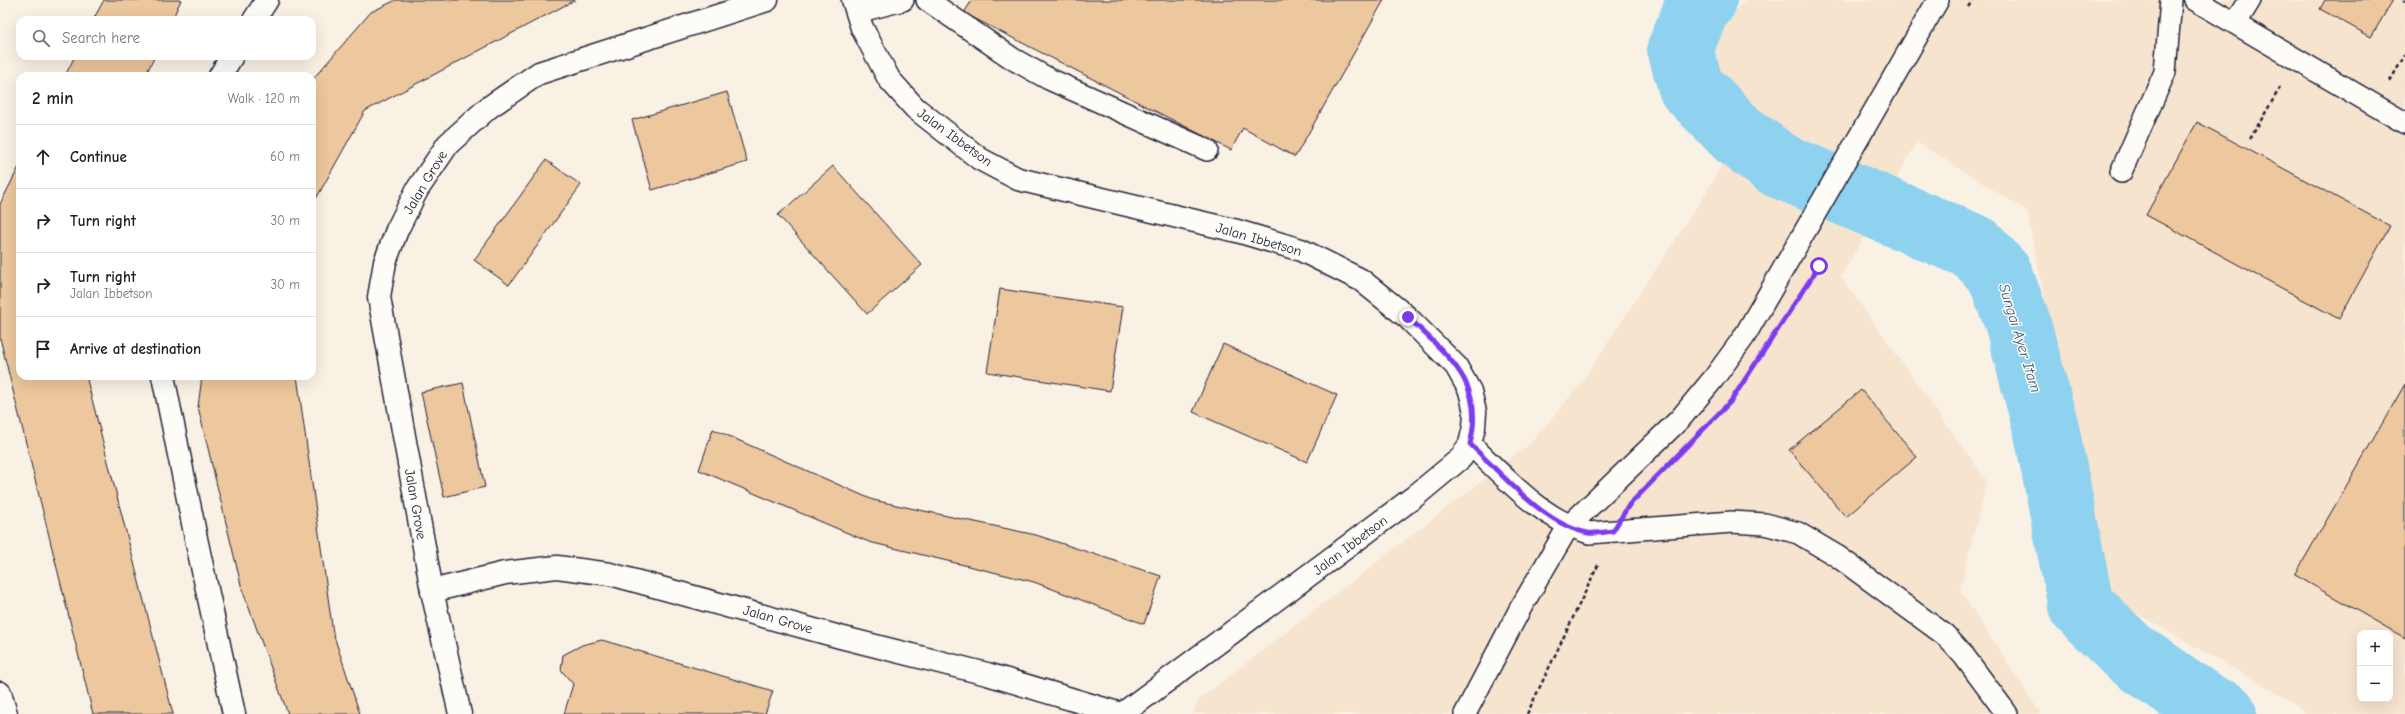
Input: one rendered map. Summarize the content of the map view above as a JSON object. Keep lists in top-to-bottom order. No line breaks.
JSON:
{"streets":{"street":["Jalan Ibbetson","Jalan Grove"]},"crossings":[["Jalan Ibbetson","Jalan Grove"]],"water":["Sungai Ayer Itam"],"page":{"search":"Search here","heading":["2 min","Walk · 120 m"],"list":[["Continue","60 m"],["Turn right","30 m"],["Turn right","Jalan Ibbetson","30 m"],"Arrive at destination"],"map_buttons":["+","−"]}}
